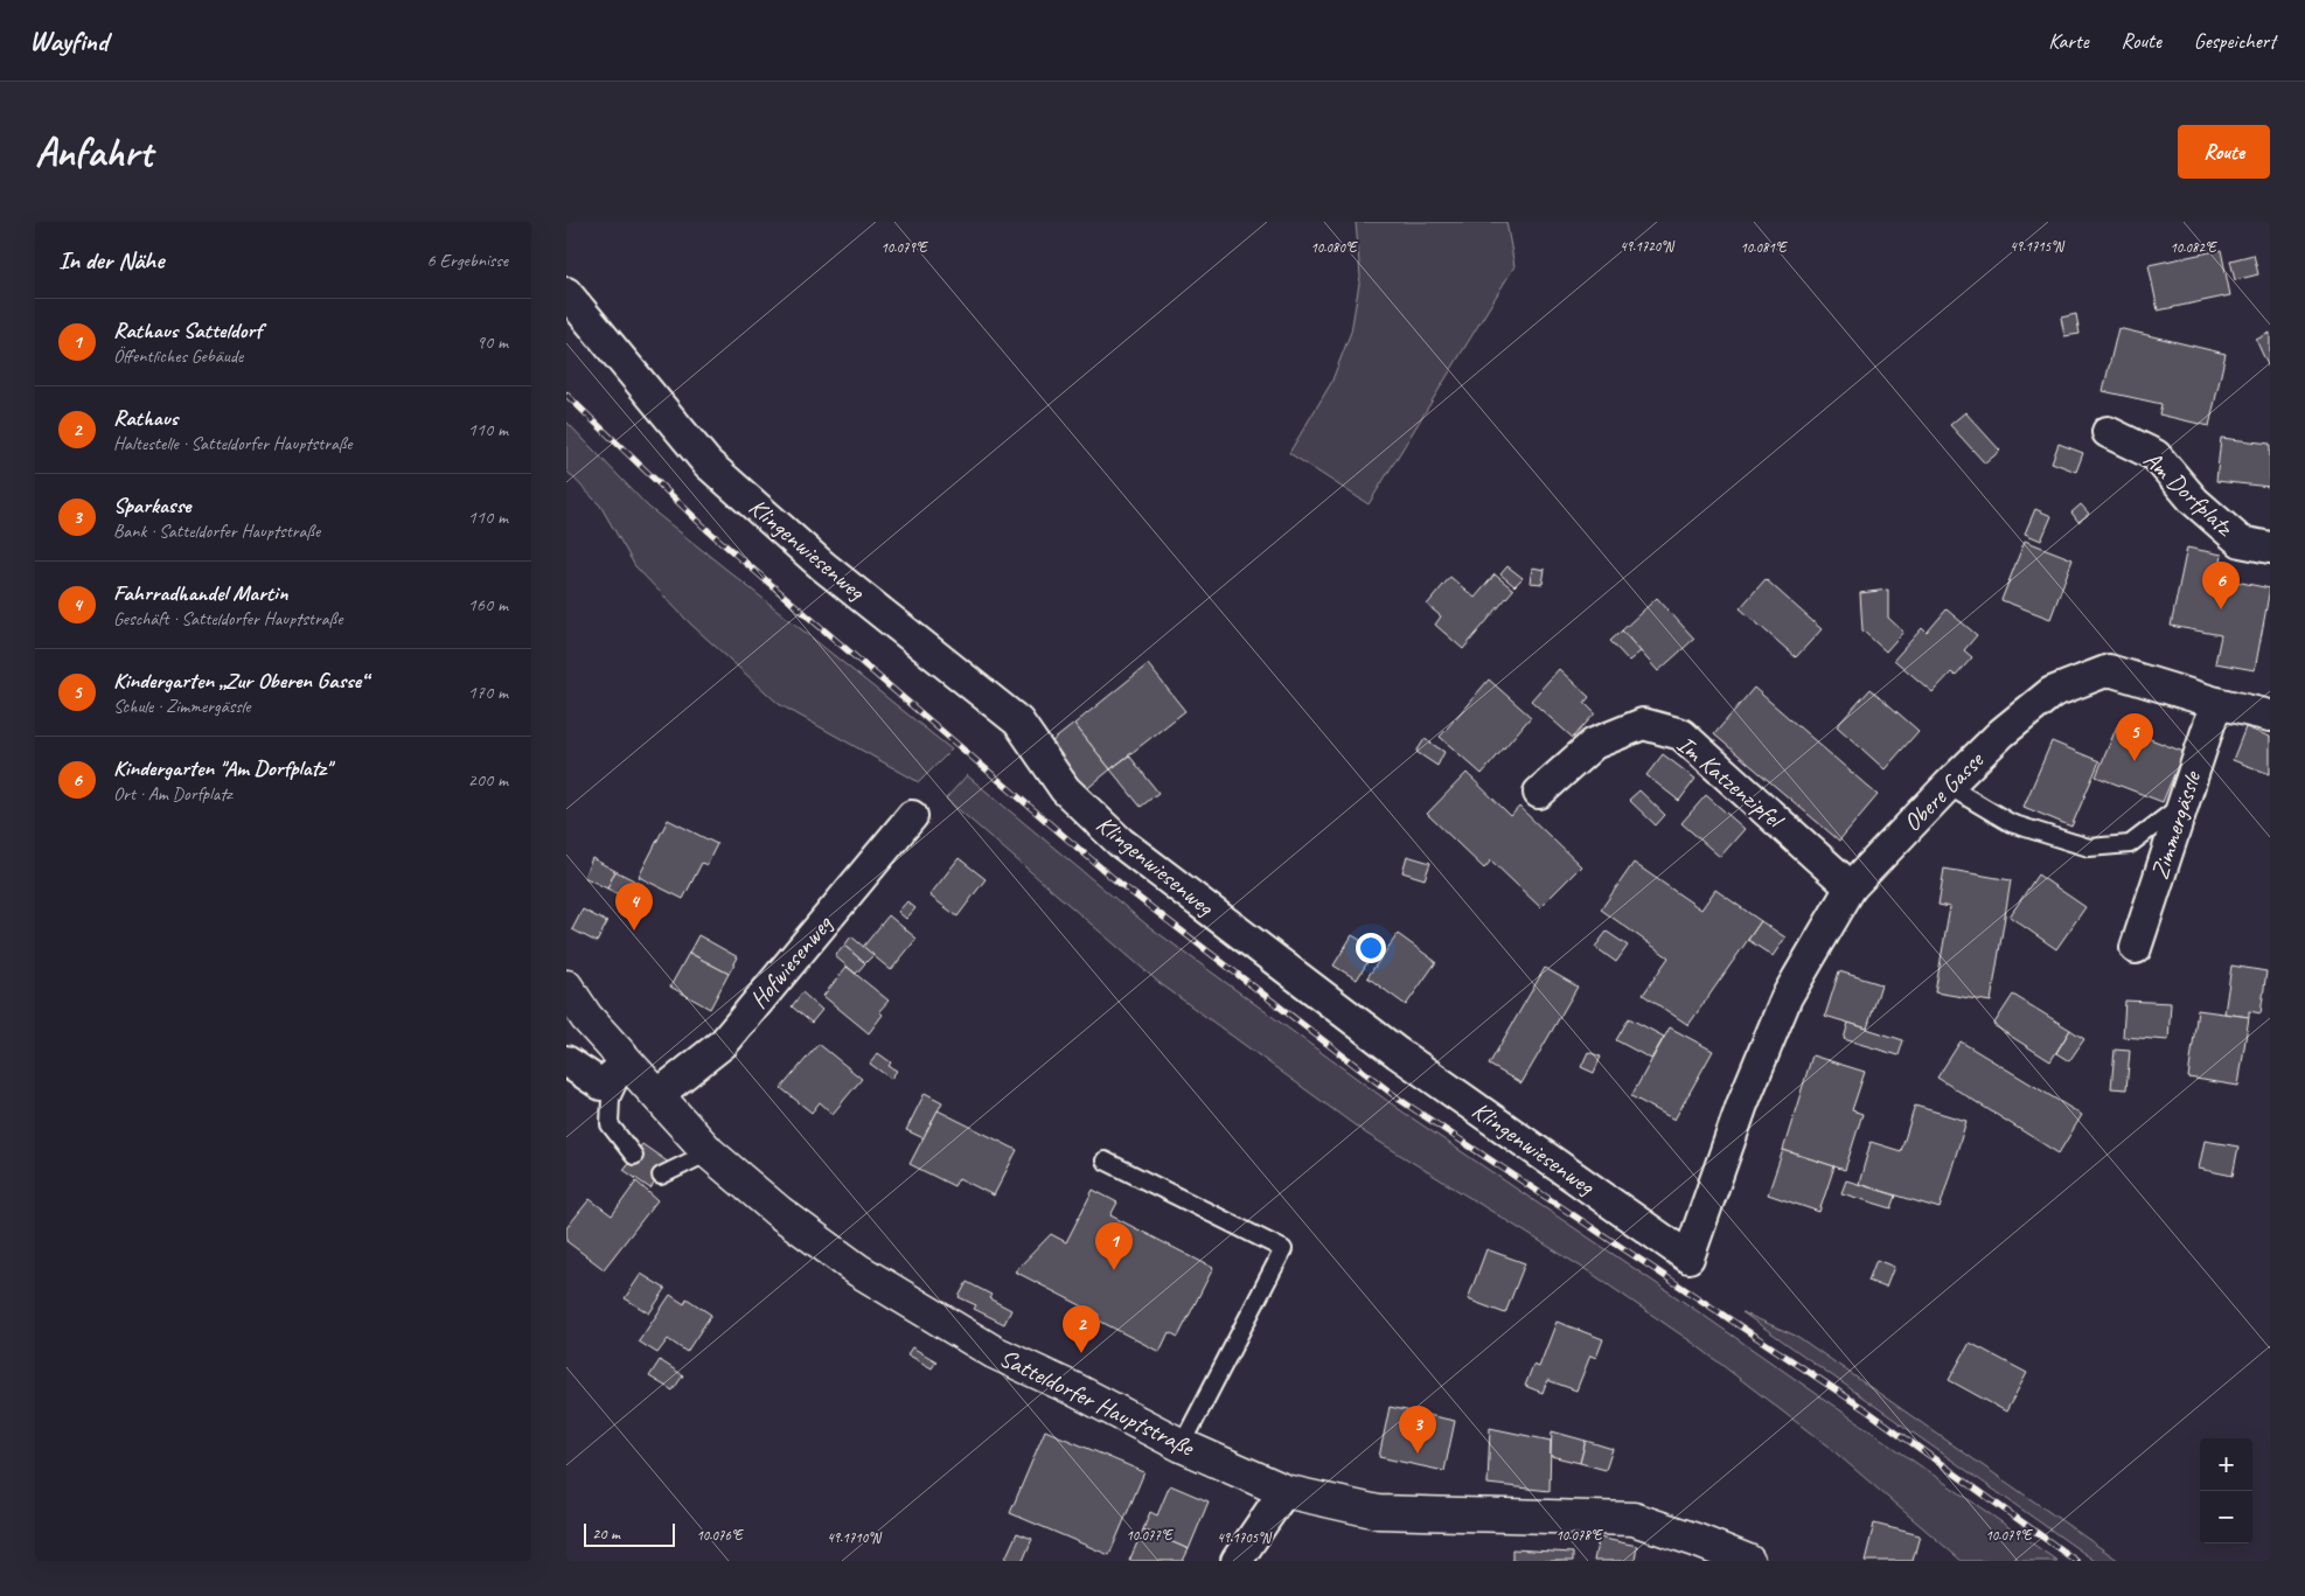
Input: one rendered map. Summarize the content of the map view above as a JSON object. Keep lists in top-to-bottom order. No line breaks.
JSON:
{"streets":{"street":["Am Dorfplatz","Klingenwiesenweg","Im Katzenzipfel","Obere Gasse","Zimmergässle","Hofwiesenweg","Satteldorfer Hauptstraße"]},"crossings":[["Klingenwiesenweg","Obere Gasse"],["Im Katzenzipfel","Obere Gasse"],["Obere Gasse","Zimmergässle"],["Hofwiesenweg","Satteldorfer Hauptstraße"]],"scale_bar":"20 m","page":{"header":"Wayfind","nav":["Karte","Route","Gespeichert"],"buttons":"Route","title":"Anfahrt","heading":["In der Nähe","6 Ergebnisse"],"list":[{"mark":"1","name":"Rathaus Satteldorf","note":"Öffentliches Gebäude","value":"90 m"},{"mark":"2","name":"Rathaus","note":"Haltestelle · Satteldorfer Hauptstraße","value":"110 m"},{"mark":"3","name":"Sparkasse","note":"Bank · Satteldorfer Hauptstraße","value":"110 m"},{"mark":"4","name":"Fahrradhandel Martin","note":"Geschäft · Satteldorfer Hauptstraße","value":"160 m"},{"mark":"5","name":"Kindergarten „Zur Oberen Gasse“","note":"Schule · Zimmergässle","value":"170 m"},{"mark":"6","name":"Kindergarten \"Am Dorfplatz\"","note":"Ort · Am Dorfplatz","value":"200 m"}],"pins":["6","5","4","1","2","3"],"map_buttons":["+","−"],"scale":"20 m"},"coordinates":["49.1720°N","49.1715°N","10.079°E","10.081°E","10.080°E","10.082°E","10.076°E","10.077°E","10.078°E","49.1710°N","49.1705°N"]}
